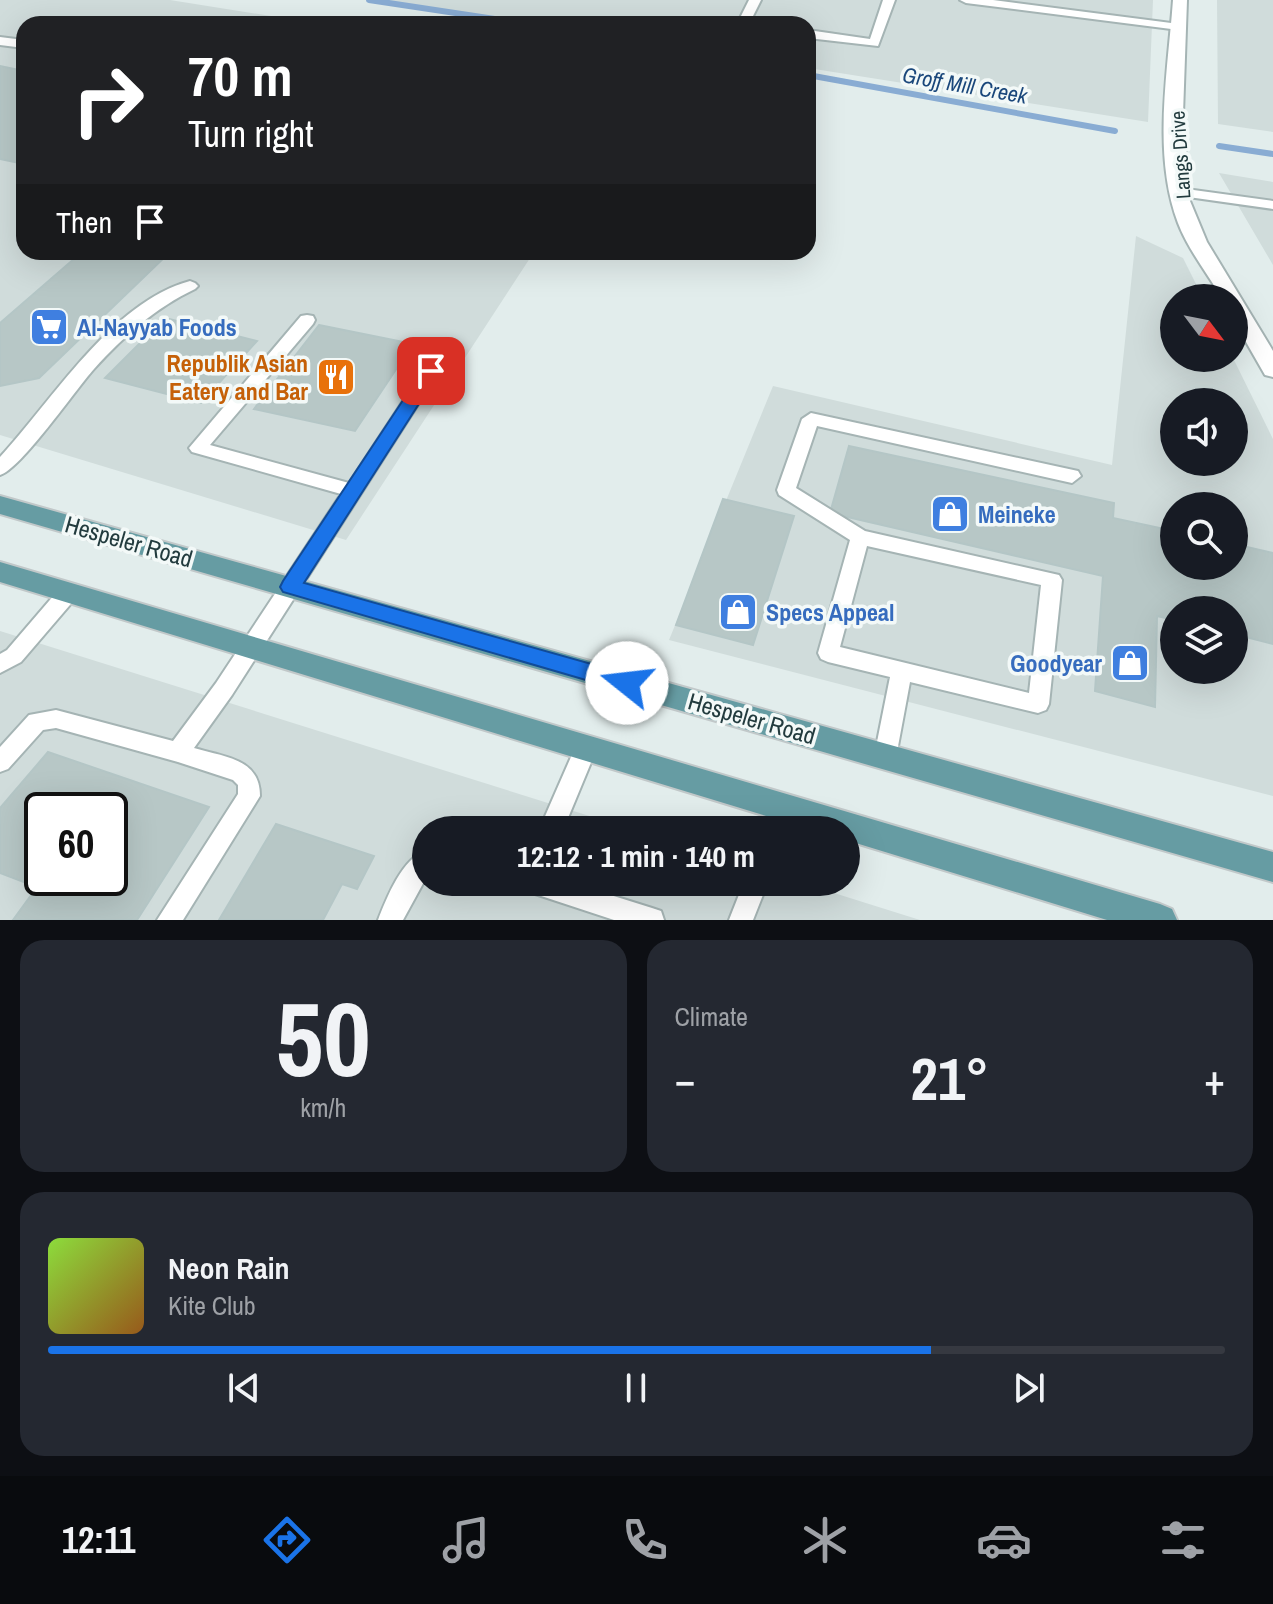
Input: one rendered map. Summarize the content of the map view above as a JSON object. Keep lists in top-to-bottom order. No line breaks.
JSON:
{"streets":{"main road":["Hespeler Road"],"street":["Langs Drive"]},"water":["Groff Mill Creek"],"places":{"supermarket":["Al-Nayyab Foods"],"restaurant":["Republik Asian Eatery and Bar"],"shop":["Meineke","Specs Appeal","Goodyear"]},"north":"bottom right","page":{"turn":["70 m","Turn right"],"then":"Then","limit":"60","trip":"12:12 · 1 min · 140 m","tile":[["50","km/h"],"Climate"],"heat":["−","21°","+"],"song":["Neon Rain","Kite Club"],"tabs":"12:11"}}
